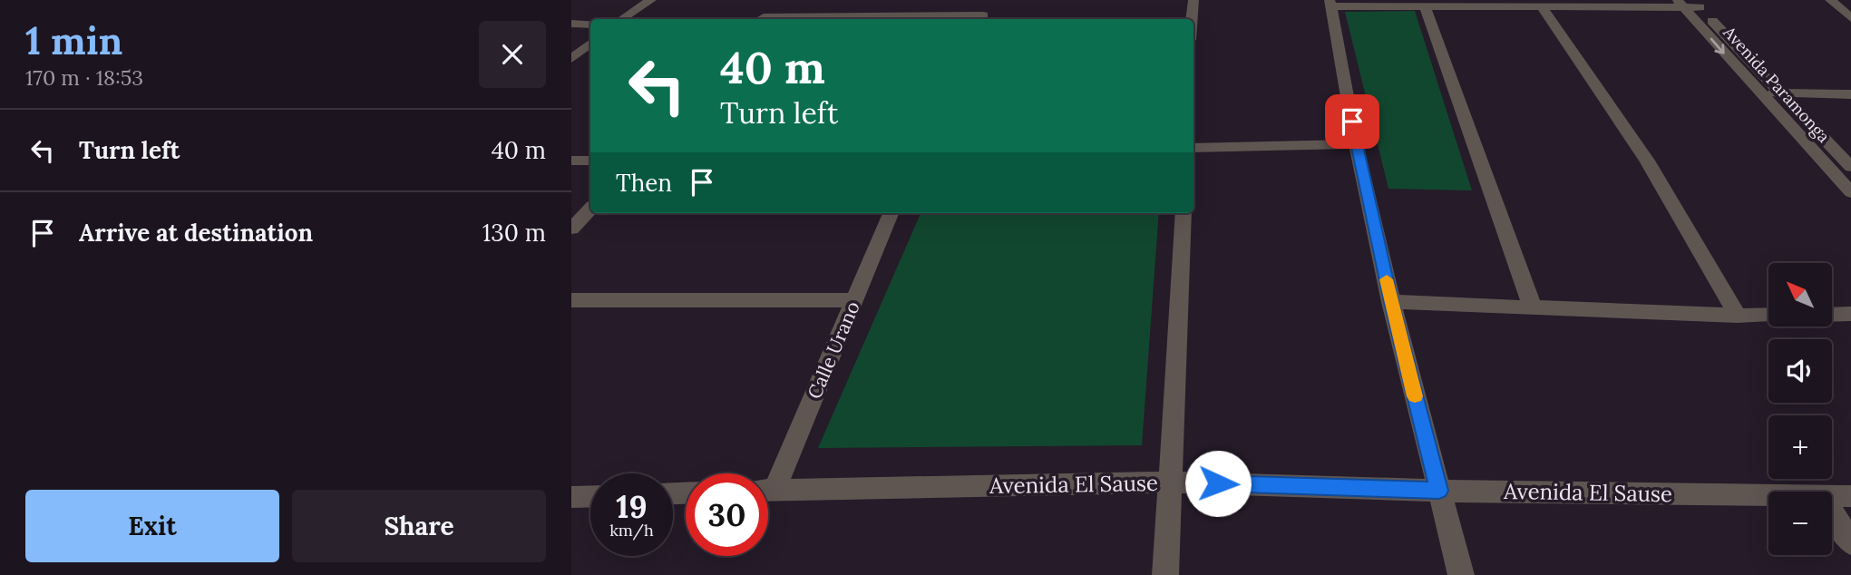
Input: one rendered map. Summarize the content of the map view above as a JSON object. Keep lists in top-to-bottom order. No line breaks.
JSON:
{"streets":{"street":["Avenida Paramonga","Calle Urano","Avenida El Sause"]},"north":"top left","page":{"heading":["1 min","170 m · 18:53"],"turn":["40 m","Turn left"],"list":[{"name":"Turn left","value":"40 m"},{"name":"Arrive at destination","value":"130 m"}],"then":"Then","map_buttons":["+","−"],"speed":"19 km/h","limit":"30","buttons":["Exit","Share"]}}
